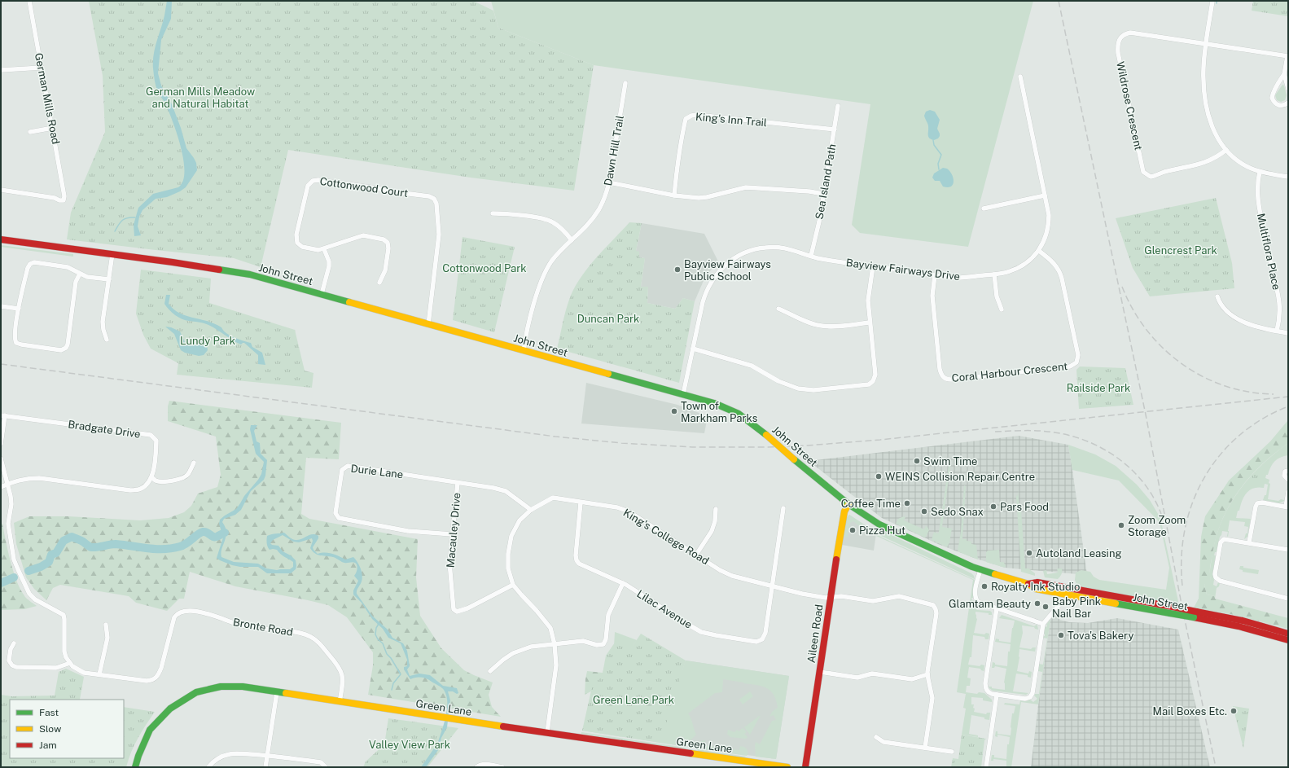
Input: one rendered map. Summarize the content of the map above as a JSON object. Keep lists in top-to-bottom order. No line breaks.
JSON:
{"streets":{"main road":["John Street","Aileen Road","Green Lane"],"street":["German Mills Road","Wildrose Crescent","King's Inn Trail","Dawn Hill Trail","Sea Island Path","Cottonwood Court","Multiflora Place","Bayview Fairways Drive","Coral Harbour Crescent","Bradgate Drive","Durie Lane","Macauley Drive","King's College Road","Lilac Avenue","Bronte Road"]},"crossings":[["King's Inn Trail","Sea Island Path"],["Dawn Hill Trail","John Street"],["Sea Island Path","Bayview Fairways Drive"],["Cottonwood Court","John Street"],["Bayview Fairways Drive","John Street"],["Bayview Fairways Drive","Coral Harbour Crescent"],["John Street","Aileen Road"],["Durie Lane","Macauley Drive"],["Durie Lane","King's College Road"],["Macauley Drive","King's College Road"],["King's College Road","Lilac Avenue"],["King's College Road","Aileen Road"],["King's College Road","Green Lane"],["Bronte Road","Green Lane"]],"parks":["German Mills Meadow and Natural Habitat","Glencrest Park","Cottonwood Park","Duncan Park","Lundy Park","Railside Park","Green Lane Park","Valley View Park"],"places":["Bayview Fairways Public School","Town of Markham Parks","Swim Time","WEINS Collision Repair Centre","Coffee Time","Pars Food","Sedo Snax","Zoom Zoom Storage","Pizza Hut","Autoland Leasing","Royalty Ink Studio","Glamtam Beauty","Baby Pink Nail Bar","Tova's Bakery","Mail Boxes Etc."],"legend":["Fast","Slow","Jam"]}
